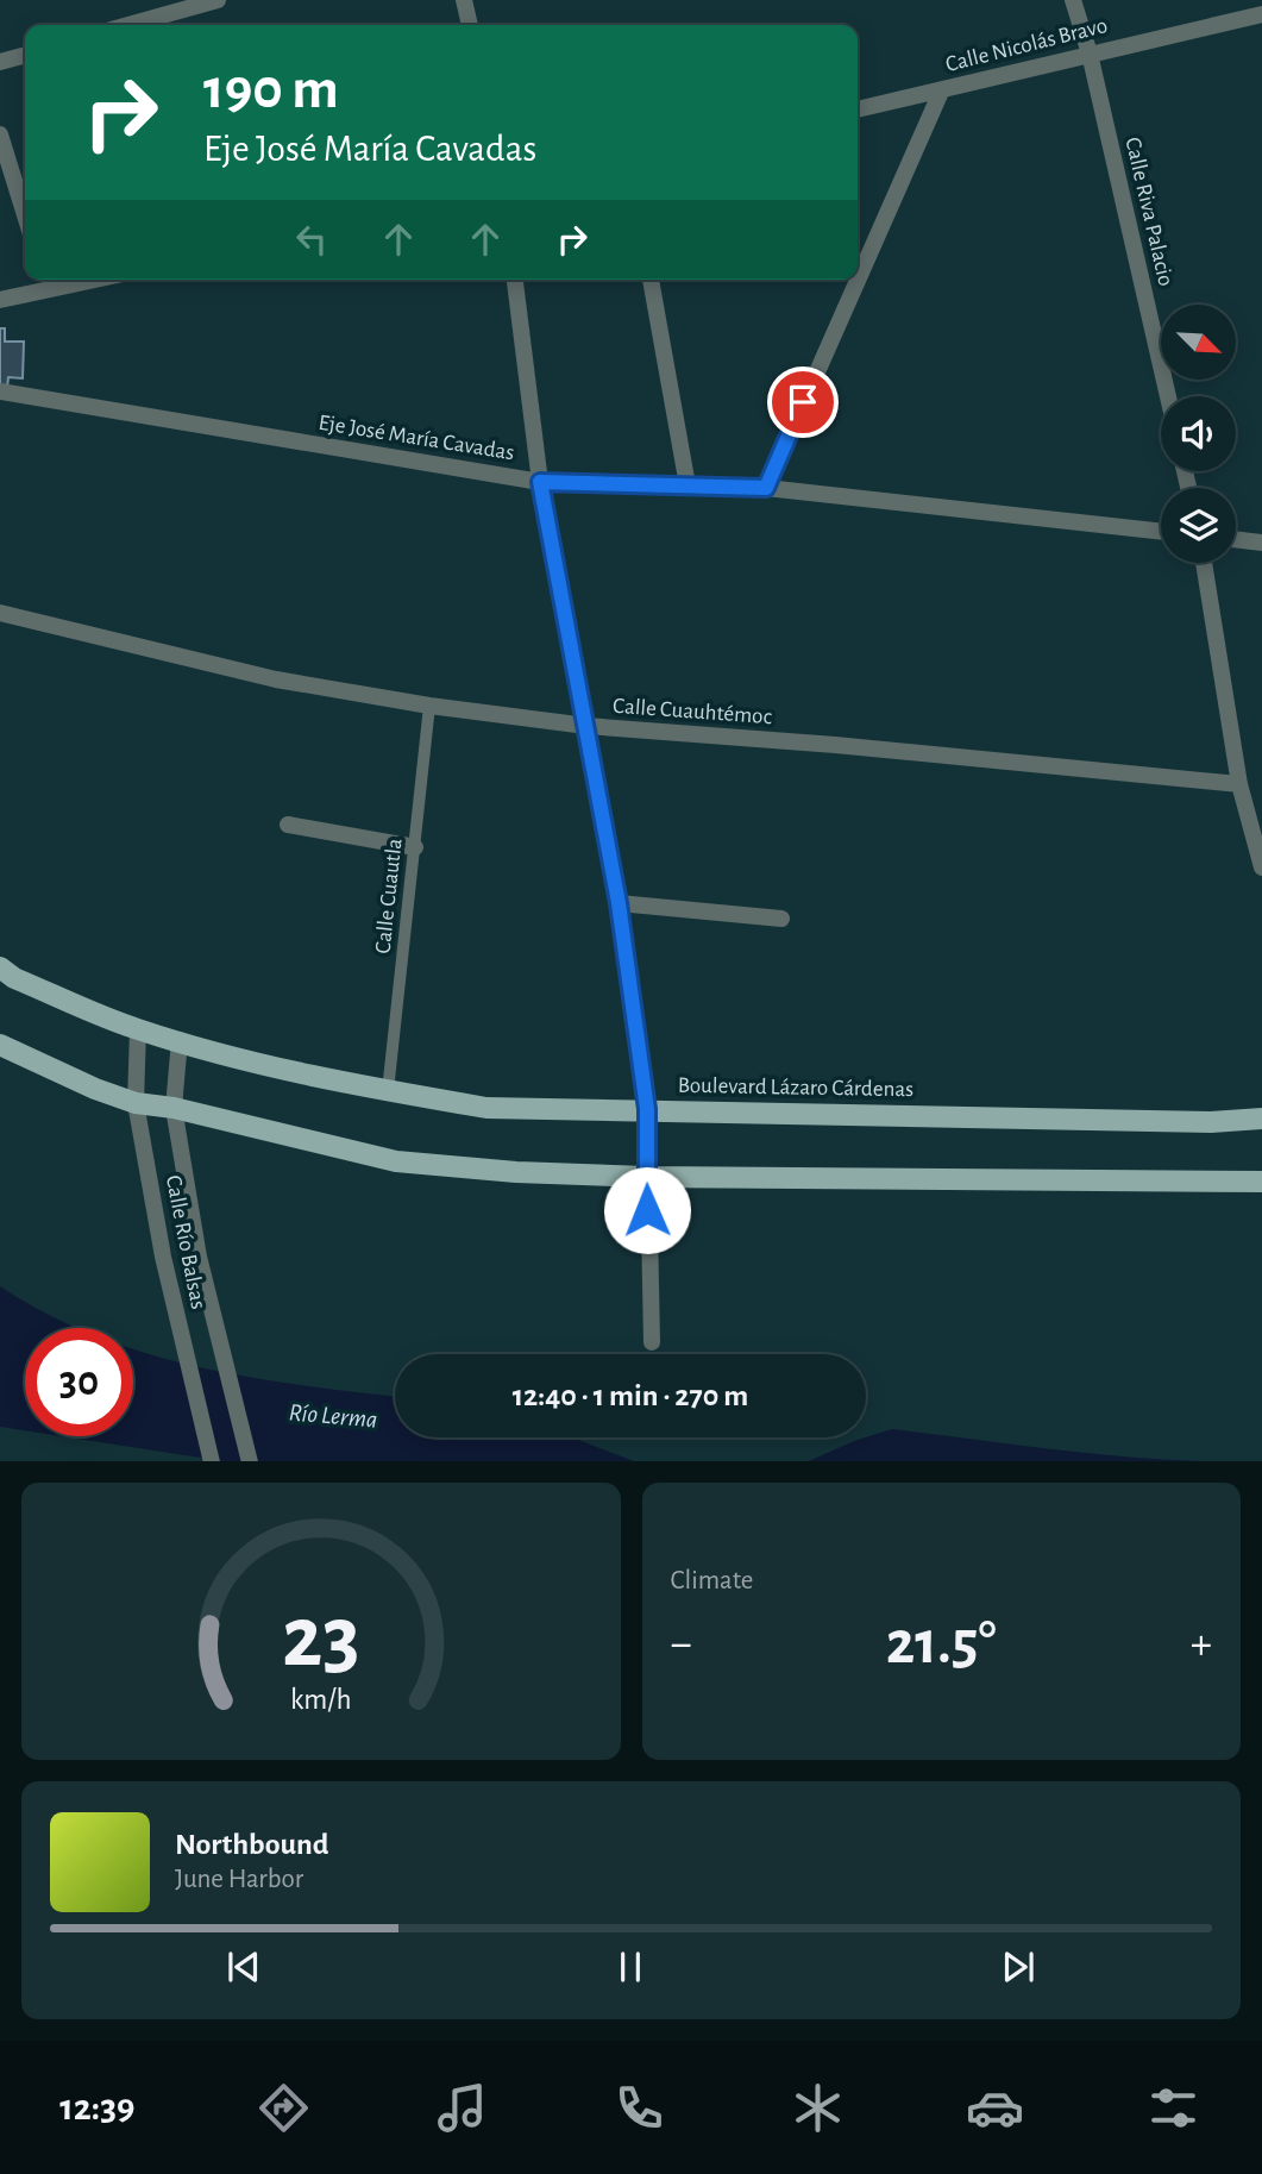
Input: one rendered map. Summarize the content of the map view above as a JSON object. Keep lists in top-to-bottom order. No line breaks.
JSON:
{"streets":{"main road":["Boulevard Lázaro Cárdenas"],"street":["Calle Nicolás Bravo","Calle Riva Palacio","Eje José María Cavadas","Calle Cuauhtémoc","Calle Río Balsas"],"lane":["Calle Cuautla"]},"crossings":[["Calle Nicolás Bravo","Calle Riva Palacio"],["Calle Cuauhtémoc","Calle Cuautla"],["Calle Cuautla","Boulevard Lázaro Cárdenas"],["Boulevard Lázaro Cárdenas","Calle Río Balsas"]],"water":["Río Lerma"],"north":"bottom right","page":{"turn":["190 m","Eje José María Cavadas"],"limit":"30","trip":"12:40 · 1 min · 270 m","tile":"Climate","heat":["−","21.5°","+"],"song":["Northbound","June Harbor"],"tabs":"12:39","gauge":["23","km/h"]}}
